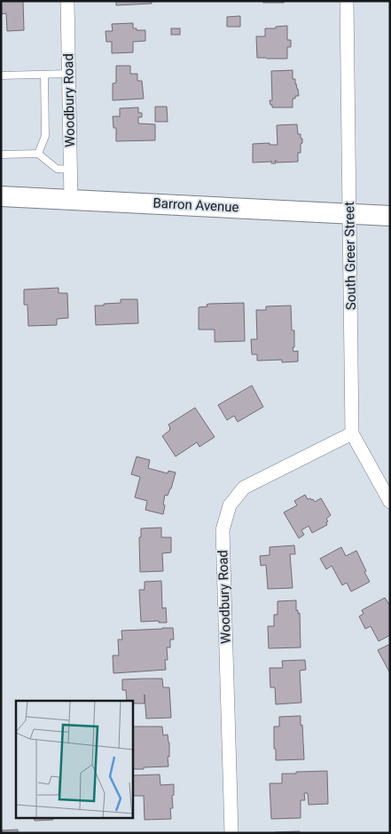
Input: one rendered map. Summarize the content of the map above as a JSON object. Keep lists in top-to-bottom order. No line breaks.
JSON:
{"streets":{"main road":["Barron Avenue"],"street":["Woodbury Road","South Greer Street"]},"crossings":[["Woodbury Road","Barron Avenue"],["Woodbury Road","South Greer Street"],["Barron Avenue","South Greer Street"]]}
